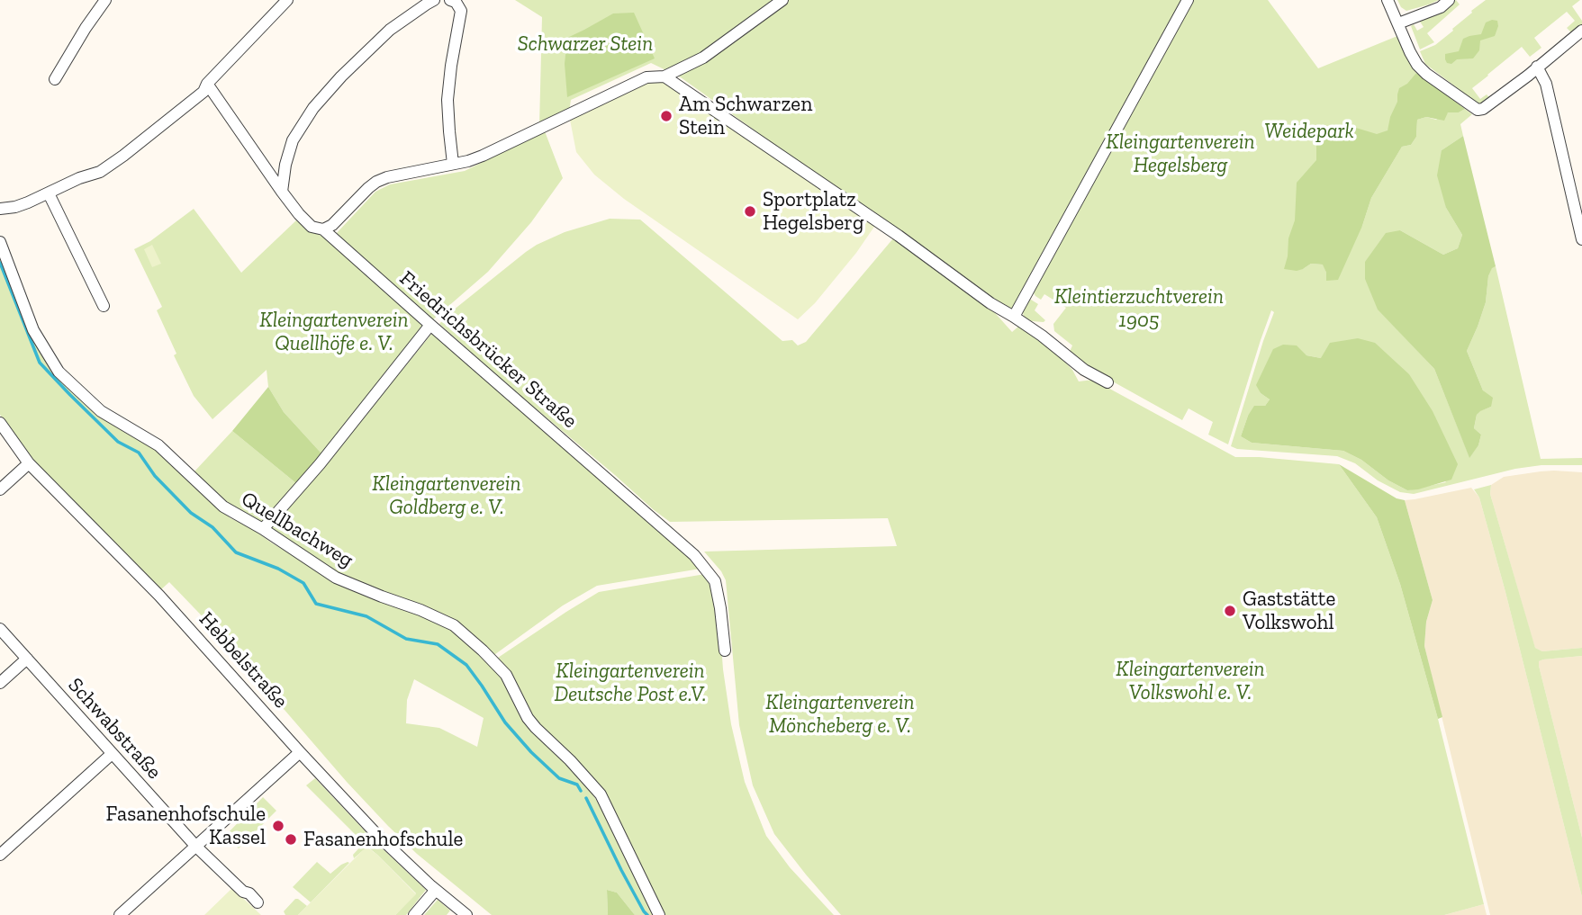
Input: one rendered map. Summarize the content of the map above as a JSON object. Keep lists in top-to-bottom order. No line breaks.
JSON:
{"streets":{"street":["Friedrichsbrücker Straße","Quellbachweg","Hebbelstraße","Schwabstraße"]},"parks":["Schwarzer Stein","Weidepark","Kleingartenverein Hegelsberg","Kleintierzuchtverein 1905","Kleingartenverein Quellhöfe e. V.","Kleingartenverein Goldberg e. V.","Kleingartenverein Volkswohl e. V.","Kleingartenverein Deutsche Post e.V.","Kleingartenverein Möncheberg e. V."],"places":["Am Schwarzen Stein","Sportplatz Hegelsberg","Gaststätte Volkswohl","Fasanenhofschule Kassel","Fasanenhofschule"]}
